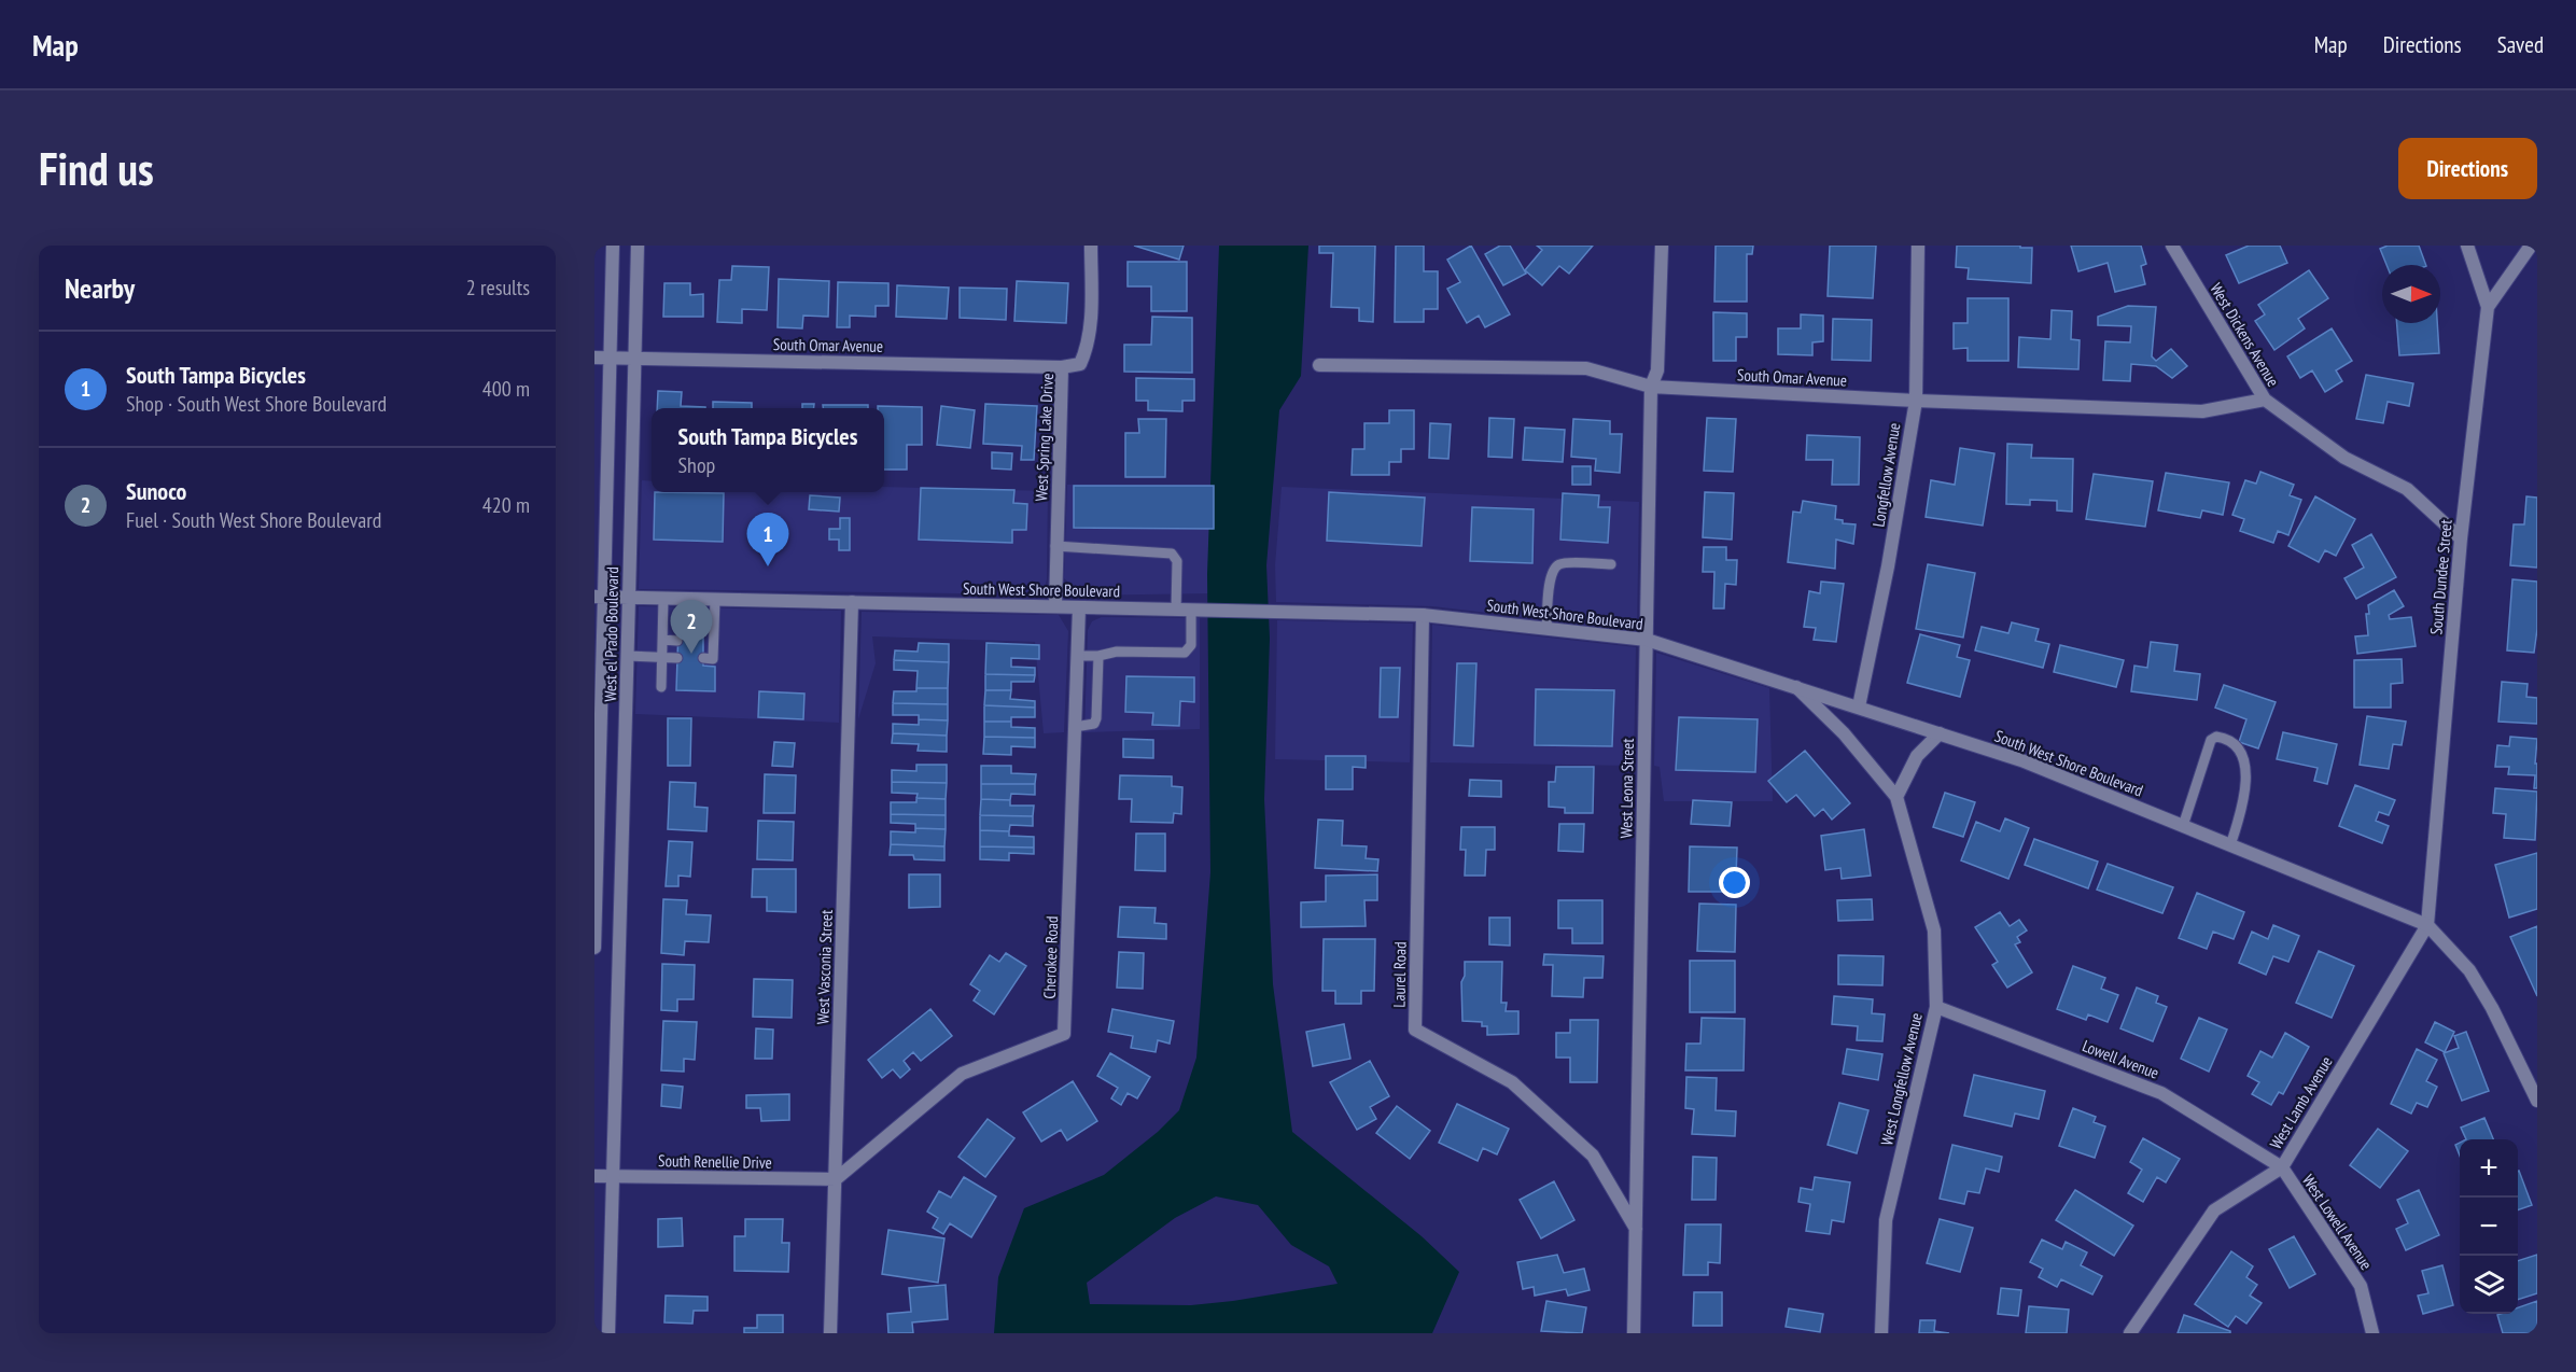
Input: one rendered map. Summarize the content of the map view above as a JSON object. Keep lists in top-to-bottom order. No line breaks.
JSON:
{"streets":{"street":["West Dickens Avenue","South Omar Avenue","West Spring Lake Drive","Longfellow Avenue","South Dundee Street","South West Shore Boulevard","West el Prado Boulevard","West Leona Street","Cherokee Road","West Vasconia Street","Laurel Road","Lowell Avenue","West Longfellow Avenue","West Lamb Avenue","South Renellie Drive","West Lowell Avenue"]},"crossings":[["West Dickens Avenue","South Omar Avenue"],["West Dickens Avenue","South Dundee Street"],["South Omar Avenue","West Spring Lake Drive"],["South Omar Avenue","Longfellow Avenue"],["South Omar Avenue","West el Prado Boulevard"],["South Omar Avenue","West Leona Street"],["West Spring Lake Drive","South West Shore Boulevard"],["Longfellow Avenue","South West Shore Boulevard"],["South Dundee Street","South West Shore Boulevard"],["South Dundee Street","West Lamb Avenue"],["South West Shore Boulevard","West el Prado Boulevard"],["South West Shore Boulevard","West Leona Street"],["South West Shore Boulevard","Cherokee Road"],["South West Shore Boulevard","West Vasconia Street"],["South West Shore Boulevard","Laurel Road"],["South West Shore Boulevard","West Longfellow Avenue"],["South West Shore Boulevard","West Lamb Avenue"],["West el Prado Boulevard","South Renellie Drive"],["West Leona Street","Laurel Road"],["Cherokee Road","West Vasconia Street"],["Cherokee Road","South Renellie Drive"],["West Vasconia Street","South Renellie Drive"],["Lowell Avenue","West Longfellow Avenue"],["Lowell Avenue","West Lamb Avenue"],["Lowell Avenue","West Lowell Avenue"],["West Lamb Avenue","West Lowell Avenue"]],"north":"right","page":{"header":"Map","nav":["Map","Directions","Saved"],"buttons":"Directions","title":"Find us","heading":["Nearby","2 results"],"list":[{"mark":"1","name":"South Tampa Bicycles","note":"Shop · South West Shore Boulevard","value":"400 m"},{"mark":"2","name":"Sunoco","note":"Fuel · South West Shore Boulevard","value":"420 m"}],"popup":["South Tampa Bicycles","Shop"],"pins":["1","2"],"map_buttons":["+","−"]}}
